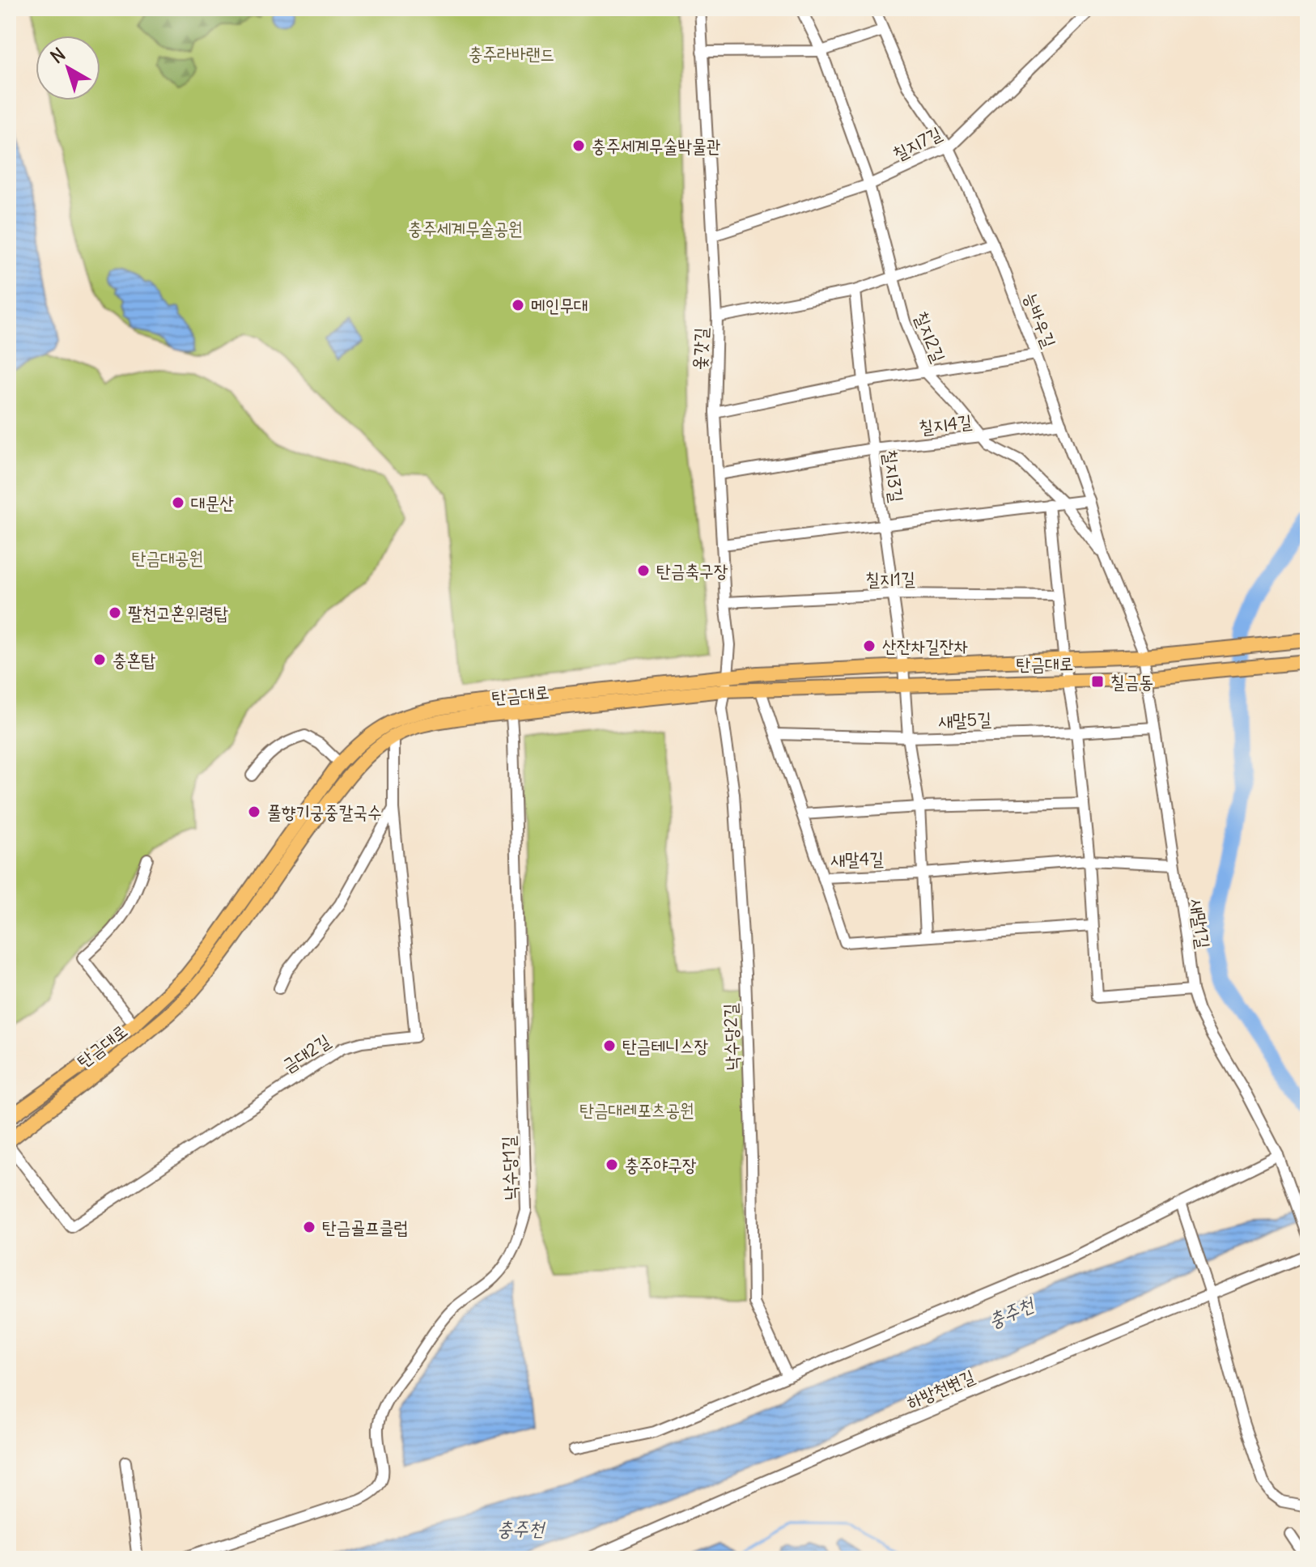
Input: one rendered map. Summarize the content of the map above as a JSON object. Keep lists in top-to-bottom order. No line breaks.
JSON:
{"streets":{"main road":["탄금대로"],"street":["칠지7길","능바우길","칠지2길","옻갓길","칠지4길","칠지3길","칠지1길","새말5길","새말4길","새말1길","낙수당2길","금대2길","낙수당1길","하방천변길"]},"crossings":[["칠지7길","능바우길"],["칠지7길","칠지2길"],["칠지7길","옻갓길"],["능바우길","칠지2길"],["능바우길","칠지4길"],["능바우길","탄금대로"],["능바우길","새말1길"],["칠지2길","칠지4길"],["옻갓길","칠지4길"],["옻갓길","칠지1길"],["옻갓길","탄금대로"],["옻갓길","낙수당2길"],["칠지4길","칠지3길"],["칠지3길","칠지1길"],["칠지3길","탄금대로"],["칠지3길","새말5길"],["칠지3길","새말4길"],["탄금대로","새말4길"],["탄금대로","새말1길"],["탄금대로","낙수당2길"],["탄금대로","금대2길"],["탄금대로","낙수당1길"],["새말5길","새말4길"],["새말5길","새말1길"],["새말4길","새말1길"]],"water":["충주천"],"parks":["충주라바랜드","충주세계무술공원","탄금대공원","탄금대레포츠공원"],"places":{"other":["충주세계무술박물관","메인무대","대문산","탄금축구장","팔천고혼위령탑","산잔차길잔차","충혼탑","풀향기궁중칼국수","탄금테니스장","충주야구장","탄금골프클럽"],"transit":["칠금동"]},"north":"top left"}
